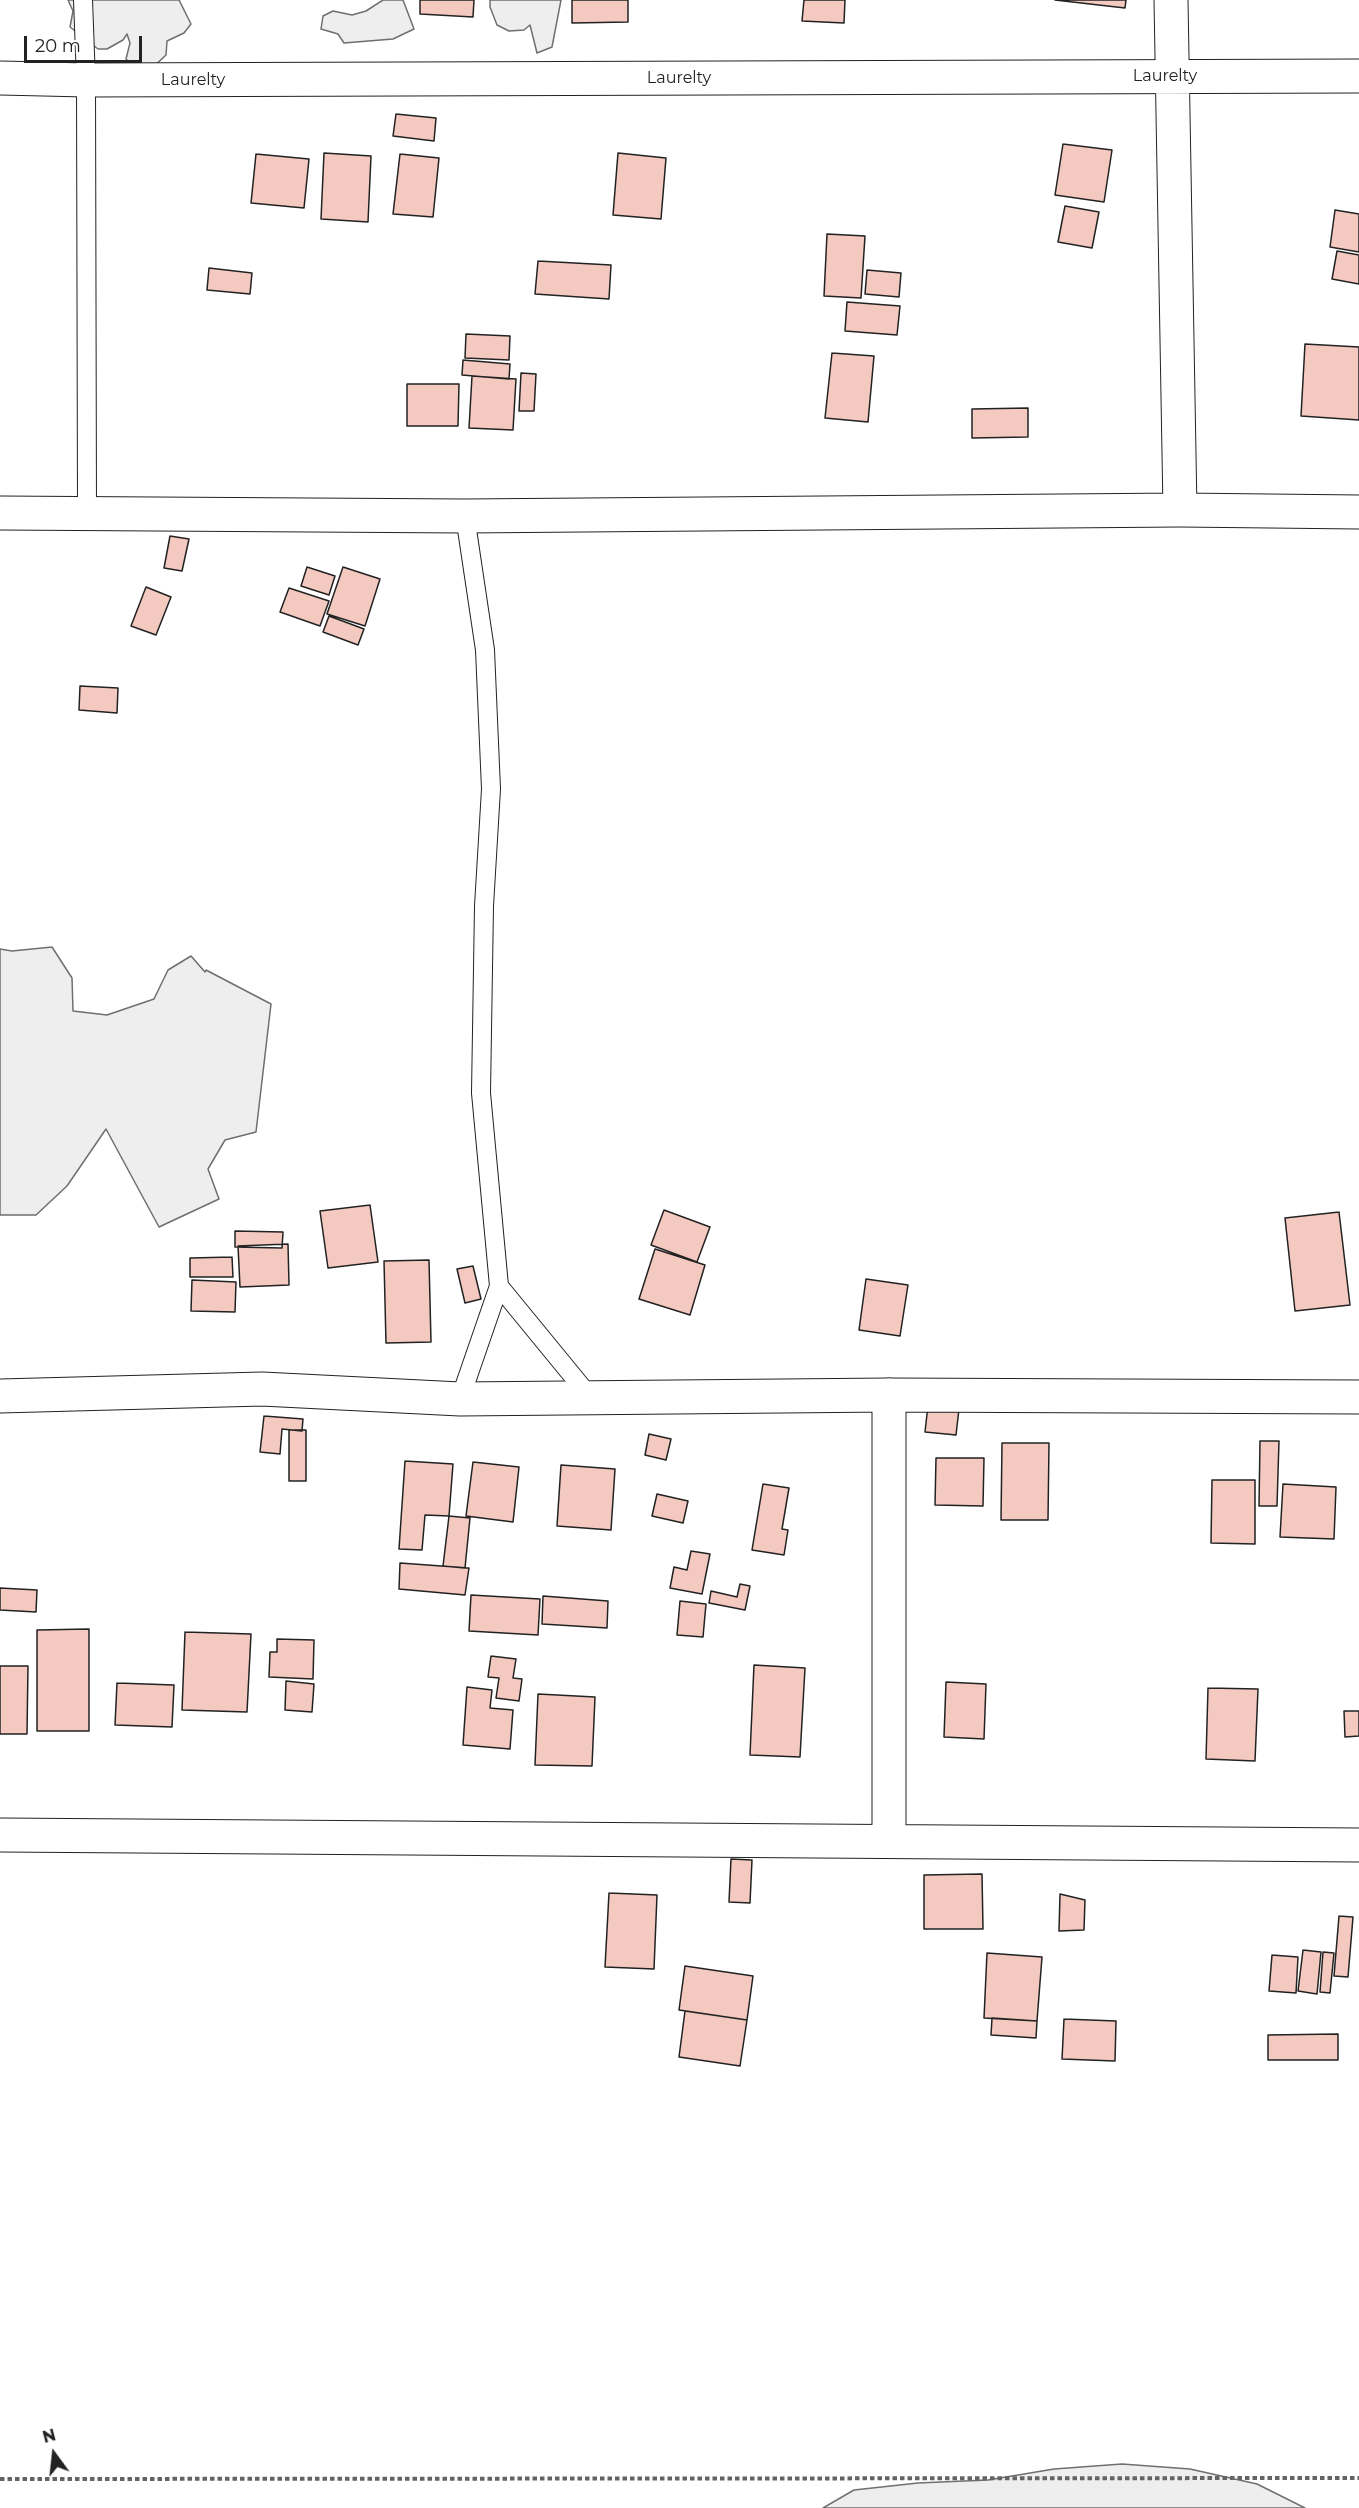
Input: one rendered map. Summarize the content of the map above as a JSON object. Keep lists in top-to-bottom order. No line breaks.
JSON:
{"streets":{"street":["Laurelty"]},"scale_bar":"20 m","north":"top"}
